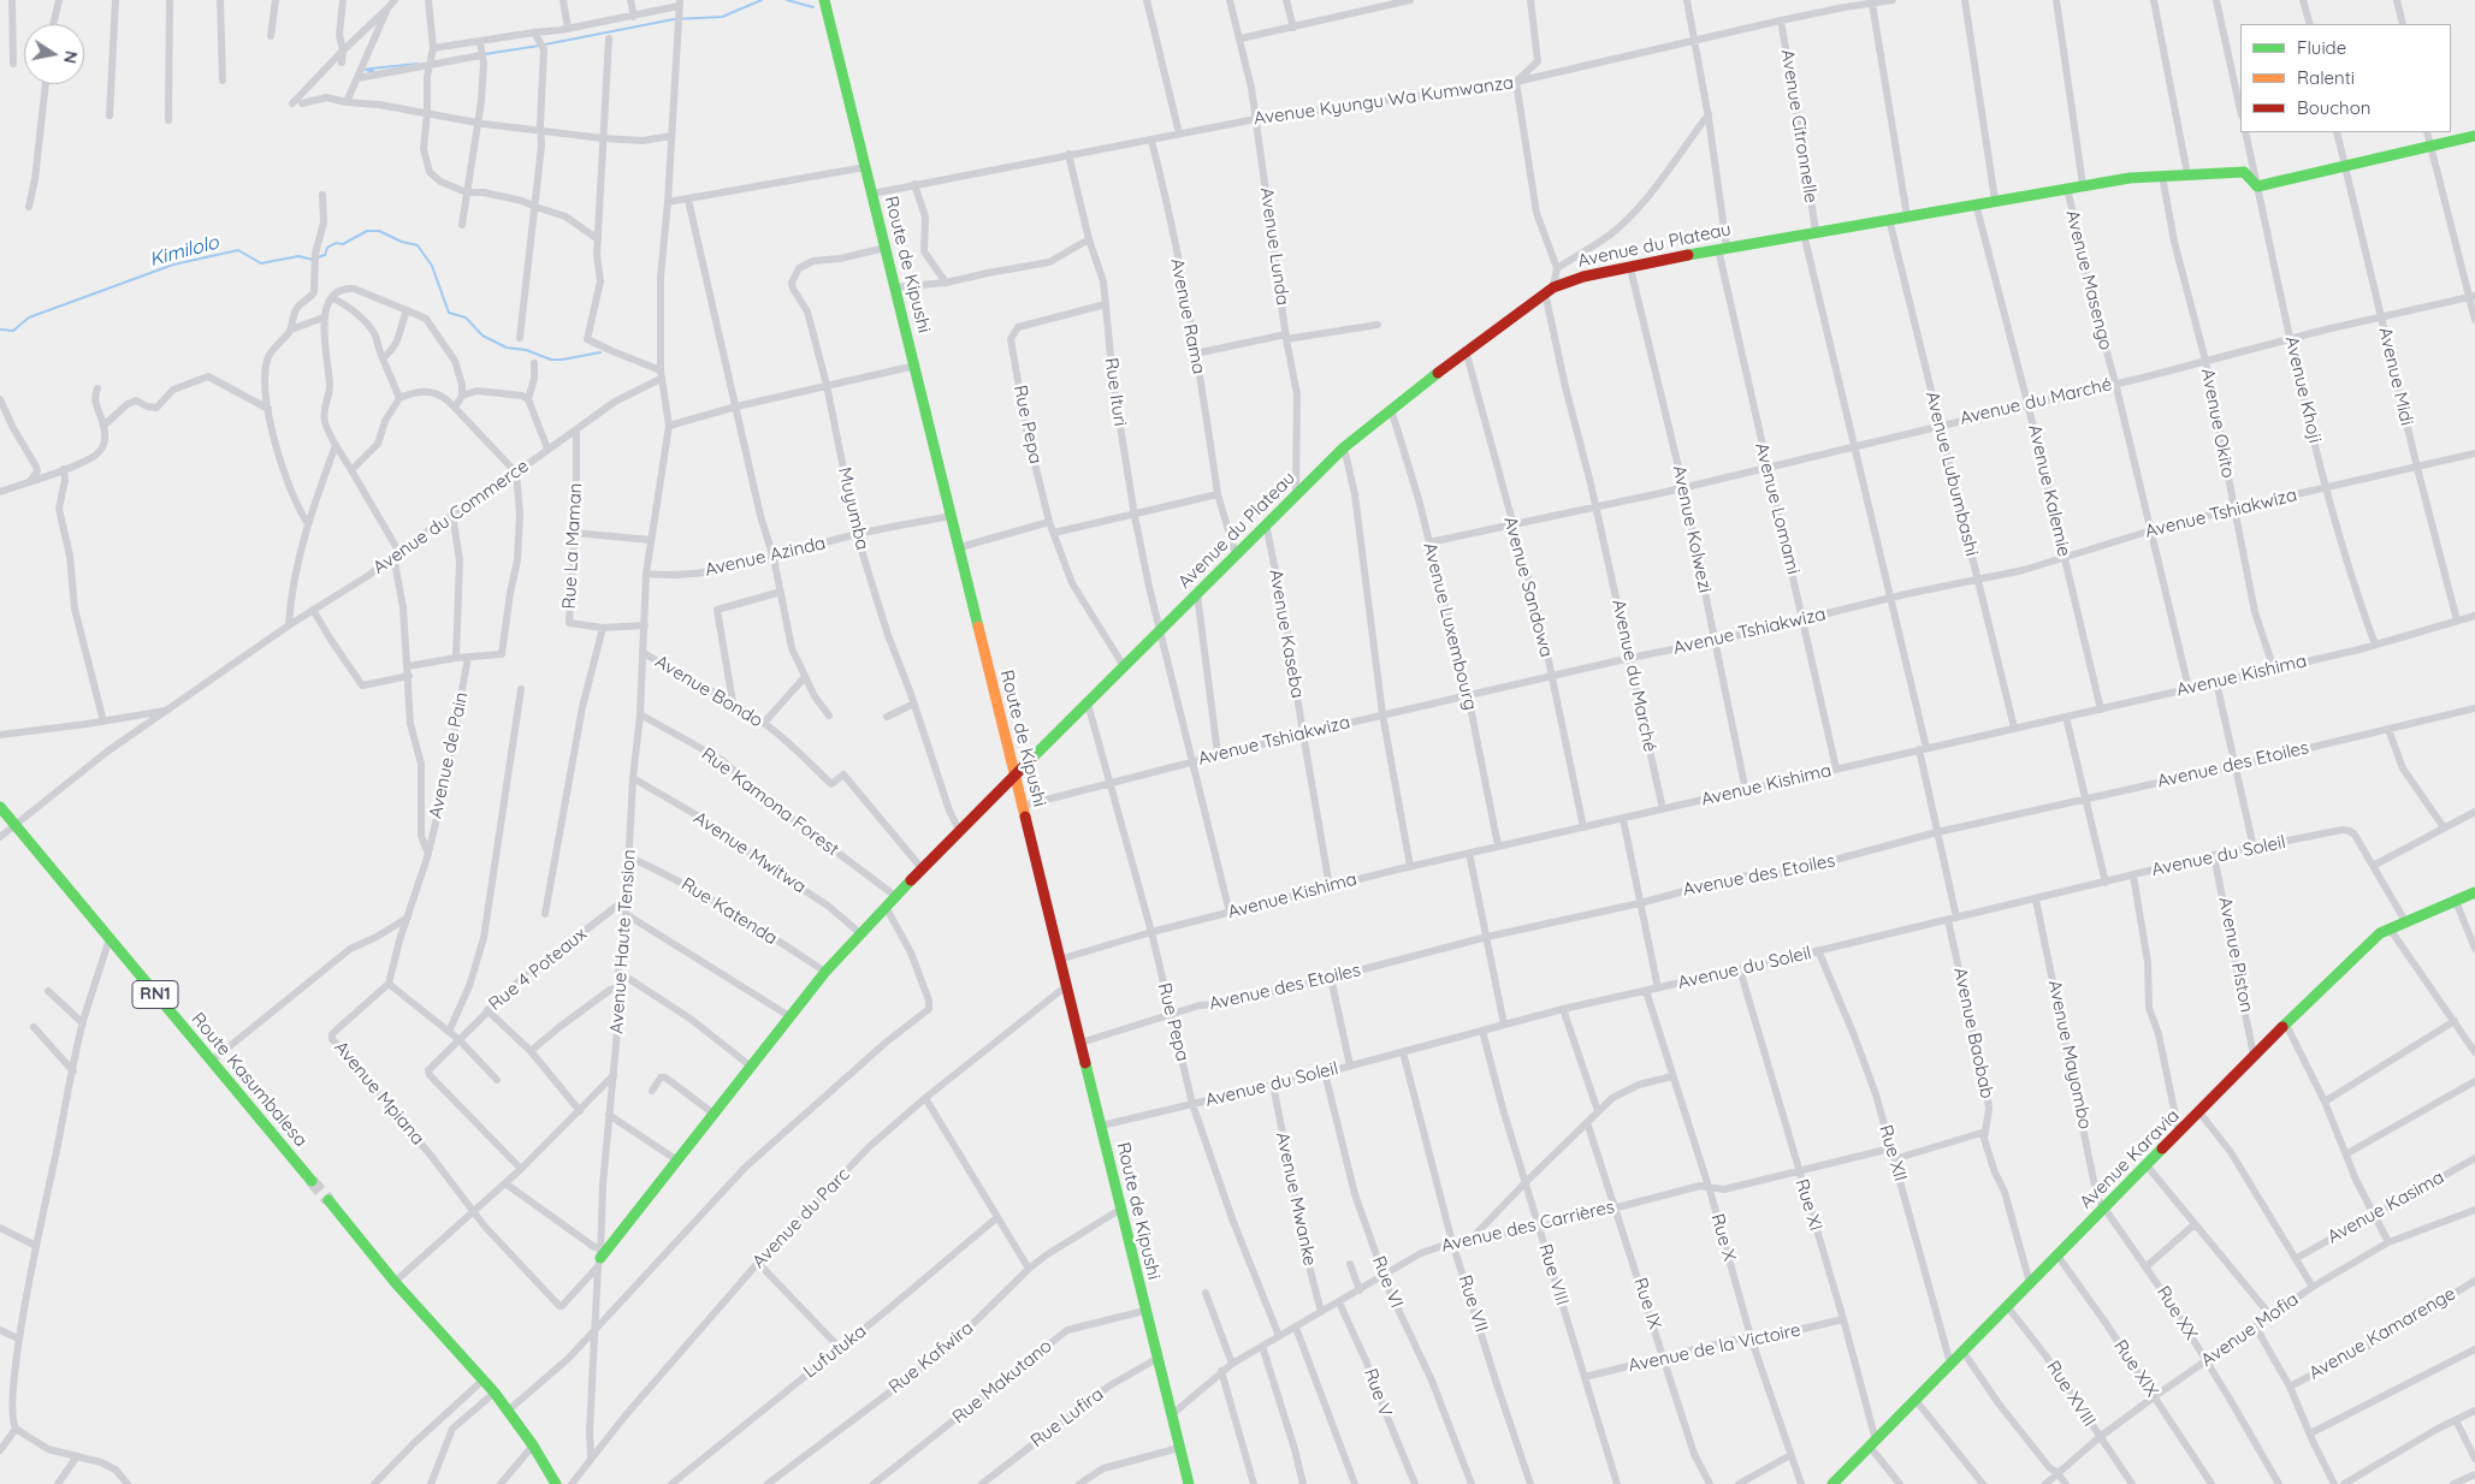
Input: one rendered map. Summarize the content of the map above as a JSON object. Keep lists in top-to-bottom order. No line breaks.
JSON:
{"streets":{"main road":["Avenue du Plateau","Route de Kipushi","RN1","Route Kasumbalesa","Avenue Karavia"],"street":["Avenue Kyungu Wa Kumwanza","Avenue Citronnelle","Avenue Lunda","Avenue Masengo","Avenue Rama","Avenue Midi","Avenue Khoji","Rue Ituri","Avenue du Marché","Avenue Okito","Rue Pepa","Avenue Lubumbashi","Avenue Kalemie","Muyumba","Avenue Lomami","Avenue Tshiakwiza","Avenue du Commerce","Avenue Kolwezi","Rue La Maman","Avenue Azinda","Avenue Sandowa","Avenue Luxembourg","Avenue Kaseba","Avenue Kishima","Avenue Bondo","Avenue de Pain","Avenue des Etoiles","Rue Kamona Forest","Avenue Mwitwa","Avenue du Soleil","Rue Katenda","Avenue Haute Tension","Avenue Piston","Rue 4 Poteaux","Avenue Baobab","Avenue Mayombo","Avenue Mpiana","Rue XII","Avenue Mwanke","Rue XI","Avenue Kasima","Avenue du Parc","Avenue des Carrières","Rue X","Rue VIII","Rue VI","Rue VII","Rue IX","Rue XX","Avenue Mofia","Avenue Kamarenge","Avenue de la Victoire","Lufutuka","Rue Kafwira","Rue XIX","Rue Makutano","Rue V","Rue XVIII","Rue Lufira"]},"crossings":[["Avenue Kyungu Wa Kumwanza","Avenue Citronnelle"],["Avenue Kyungu Wa Kumwanza","Avenue Lunda"],["Avenue Kyungu Wa Kumwanza","Route de Kipushi"],["Avenue Kyungu Wa Kumwanza","Avenue Rama"],["Avenue Kyungu Wa Kumwanza","Rue Ituri"],["Avenue Kyungu Wa Kumwanza","Avenue Lomami"],["Avenue Citronnelle","Avenue du Plateau"],["Avenue du Plateau","Avenue Lunda"],["Avenue du Plateau","Route de Kipushi"],["Avenue du Plateau","Avenue Masengo"],["Avenue du Plateau","Avenue Rama"],["Avenue du Plateau","Avenue Khoji"],["Avenue du Plateau","Rue Ituri"],["Avenue du Plateau","Avenue du Marché"],["Avenue du Plateau","Avenue Okito"],["Avenue du Plateau","Rue Pepa"],["Avenue du Plateau","Avenue Lubumbashi"],["Avenue du Plateau","Avenue Kalemie"],["Avenue du Plateau","Muyumba"],["Avenue du Plateau","Avenue Lomami"],["Avenue du Plateau","Avenue Kolwezi"],["Avenue du Plateau","Avenue Sandowa"],["Avenue du Plateau","Avenue Luxembourg"],["Avenue du Plateau","Avenue Kaseba"],["Avenue du Plateau","Avenue Bondo"],["Avenue du Plateau","Rue Kamona Forest"],["Avenue du Plateau","Avenue Mwitwa"],["Avenue du Plateau","Rue Katenda"],["Avenue du Plateau","Avenue Haute Tension"],["Avenue du Plateau","Avenue Baobab"],["Avenue du Plateau","Avenue Mpiana"],["Route de Kipushi","Muyumba"],["Route de Kipushi","Avenue Tshiakwiza"],["Route de Kipushi","Avenue Azinda"],["Route de Kipushi","Avenue Kishima"],["Route de Kipushi","Avenue des Etoiles"],["Route de Kipushi","Avenue du Soleil"],["Route de Kipushi","Avenue du Parc"],["Route de Kipushi","Avenue des Carrières"],["Route de Kipushi","Rue Kafwira"],["Route de Kipushi","Rue Makutano"],["Route de Kipushi","Rue Lufira"],["Avenue Masengo","Avenue du Marché"],["Avenue Masengo","Avenue Tshiakwiza"],["Avenue Masengo","Avenue Kishima"],["Avenue Midi","Avenue du Marché"],["Avenue Midi","Avenue Tshiakwiza"],["Avenue Midi","Avenue Kishima"],["Avenue Khoji","Avenue du Marché"],["Avenue Khoji","Avenue Tshiakwiza"],["Avenue Khoji","Avenue Kishima"],["Rue Ituri","Rue Pepa"],["Rue Ituri","Avenue Tshiakwiza"],["Rue Ituri","Avenue Kishima"],["Avenue du Marché","Avenue Okito"],["Avenue du Marché","Avenue Lubumbashi"],["Avenue du Marché","Avenue Kalemie"],["Avenue du Marché","Avenue Lomami"],["Avenue du Marché","Avenue Tshiakwiza"],["Avenue du Marché","Avenue Kolwezi"],["Avenue du Marché","Avenue Sandowa"],["Avenue du Marché","Avenue Luxembourg"],["Avenue du Marché","Avenue Kishima"],["Avenue du Marché","Avenue Baobab"],["Avenue Okito","Avenue Tshiakwiza"],["Avenue Okito","Avenue Kishima"],["Rue Pepa","Avenue Tshiakwiza"],["Rue Pepa","Avenue Kishima"],["Rue Pepa","Avenue des Etoiles"],["Rue Pepa","Avenue du Soleil"],["Rue Pepa","Avenue des Carrières"],["Avenue Lubumbashi","Avenue Tshiakwiza"],["Avenue Lubumbashi","Avenue Kishima"],["Avenue Kalemie","Avenue Tshiakwiza"],["Avenue Kalemie","Avenue Kishima"],["Muyumba","Avenue Azinda"],["Avenue Lomami","Avenue Tshiakwiza"],["Avenue Lomami","Avenue Kishima"],["Avenue Tshiakwiza","Avenue Kolwezi"],["Avenue Tshiakwiza","Avenue Sandowa"],["Avenue Tshiakwiza","Avenue Luxembourg"],["Avenue Tshiakwiza","Avenue Kaseba"],["Avenue Tshiakwiza","Avenue Baobab"],["Avenue du Commerce","Rue La Maman"],["Avenue du Commerce","Route Kasumbalesa"],["Avenue Kolwezi","Avenue Kishima"],["Rue La Maman","Avenue Haute Tension"],["Avenue Azinda","Avenue Haute Tension"],["Avenue Sandowa","Avenue Kishima"],["Avenue Luxembourg","Avenue Kishima"],["Avenue Kaseba","Avenue Kishima"],["Avenue Kishima","Avenue Baobab"],["Avenue Bondo","Avenue Haute Tension"],["Avenue des Etoiles","Avenue Baobab"],["Rue Kamona Forest","Avenue Haute Tension"],["Avenue Mwitwa","Avenue Haute Tension"],["Avenue du Soleil","Avenue Piston"],["Avenue du Soleil","Avenue Baobab"],["Avenue du Soleil","Avenue Mayombo"],["Avenue du Soleil","Rue XII"],["Avenue du Soleil","Avenue Karavia"],["Avenue du Soleil","Avenue Mwanke"],["Avenue du Soleil","Rue XI"],["Avenue du Soleil","Rue X"],["Avenue du Soleil","Rue VIII"],["Avenue du Soleil","Rue VI"],["Avenue du Soleil","Rue VII"],["Rue Katenda","Avenue Haute Tension"],["Avenue Haute Tension","Rue 4 Poteaux"],["Avenue Haute Tension","Avenue Mpiana"],["Avenue Haute Tension","Avenue du Parc"],["Avenue Piston","Avenue Karavia"],["Avenue Baobab","Avenue Karavia"],["Avenue Mayombo","Avenue Karavia"],["Avenue Mayombo","Rue XX"],["Rue XII","Avenue Karavia"],["Rue XII","Avenue des Carrières"],["Avenue Karavia","Rue XI"],["Avenue Karavia","Rue XX"],["Avenue Karavia","Rue XIX"],["Avenue Karavia","Rue XVIII"],["Avenue Mwanke","Avenue des Carrières"],["Rue XI","Avenue des Carrières"],["Rue XI","Avenue de la Victoire"],["Avenue des Carrières","Rue X"],["Avenue des Carrières","Rue VIII"],["Avenue des Carrières","Rue VI"],["Avenue des Carrières","Rue VII"],["Avenue des Carrières","Rue IX"],["Avenue des Carrières","Rue V"],["Rue X","Avenue de la Victoire"],["Rue VIII","Avenue de la Victoire"],["Rue IX","Avenue de la Victoire"],["Rue XX","Avenue Mofia"],["Avenue Mofia","Rue XIX"],["Avenue Mofia","Rue XVIII"]],"water":["Kimilolo"],"legend":["Fluide","Ralenti","Bouchon"],"north":"right"}
